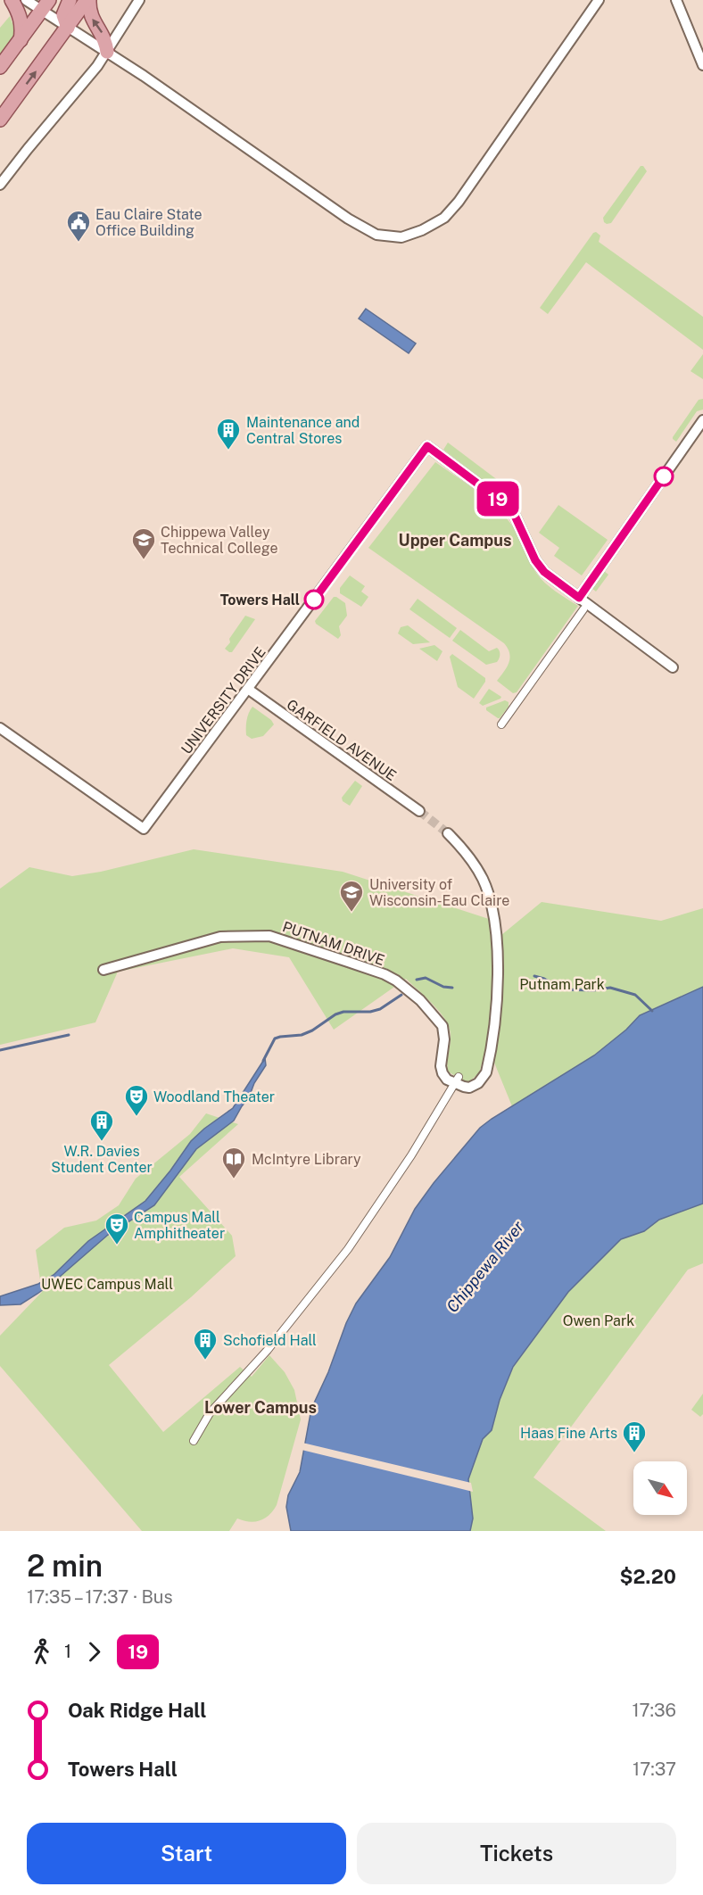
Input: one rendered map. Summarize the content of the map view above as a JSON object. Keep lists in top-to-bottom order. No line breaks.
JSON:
{"streets":{"street":["UNIVERSITY DRIVE","GARFIELD AVENUE","PUTNAM DRIVE"]},"crossings":[["UNIVERSITY DRIVE","GARFIELD AVENUE"]],"districts":["Upper Campus","Lower Campus"],"water":["Chippewa River"],"parks":["Putnam Park","UWEC Campus Mall","Owen Park"],"places":{"public building":["Eau Claire State Office Building"],"building":["Maintenance and Central Stores","W.R. Davies Student Center","Schofield Hall","Haas Fine Arts"],"school or university":["Chippewa Valley Technical College","University of Wisconsin-Eau Claire"],"other":["Towers Hall"],"theatre":["Woodland Theater","Campus Mall Amphitheater"],"library":["McIntyre Library"]},"lines":["bus line 19"],"north":"bottom right","page":{"on_map":"19","heading":["2 min","17:35 – 17:37 · Bus","$2.20"],"legs":["1","19"],"list":[{"name":"Oak Ridge Hall","value":"17:36"},{"name":"Towers Hall","value":"17:37"}],"buttons":["Start","Tickets"]}}
